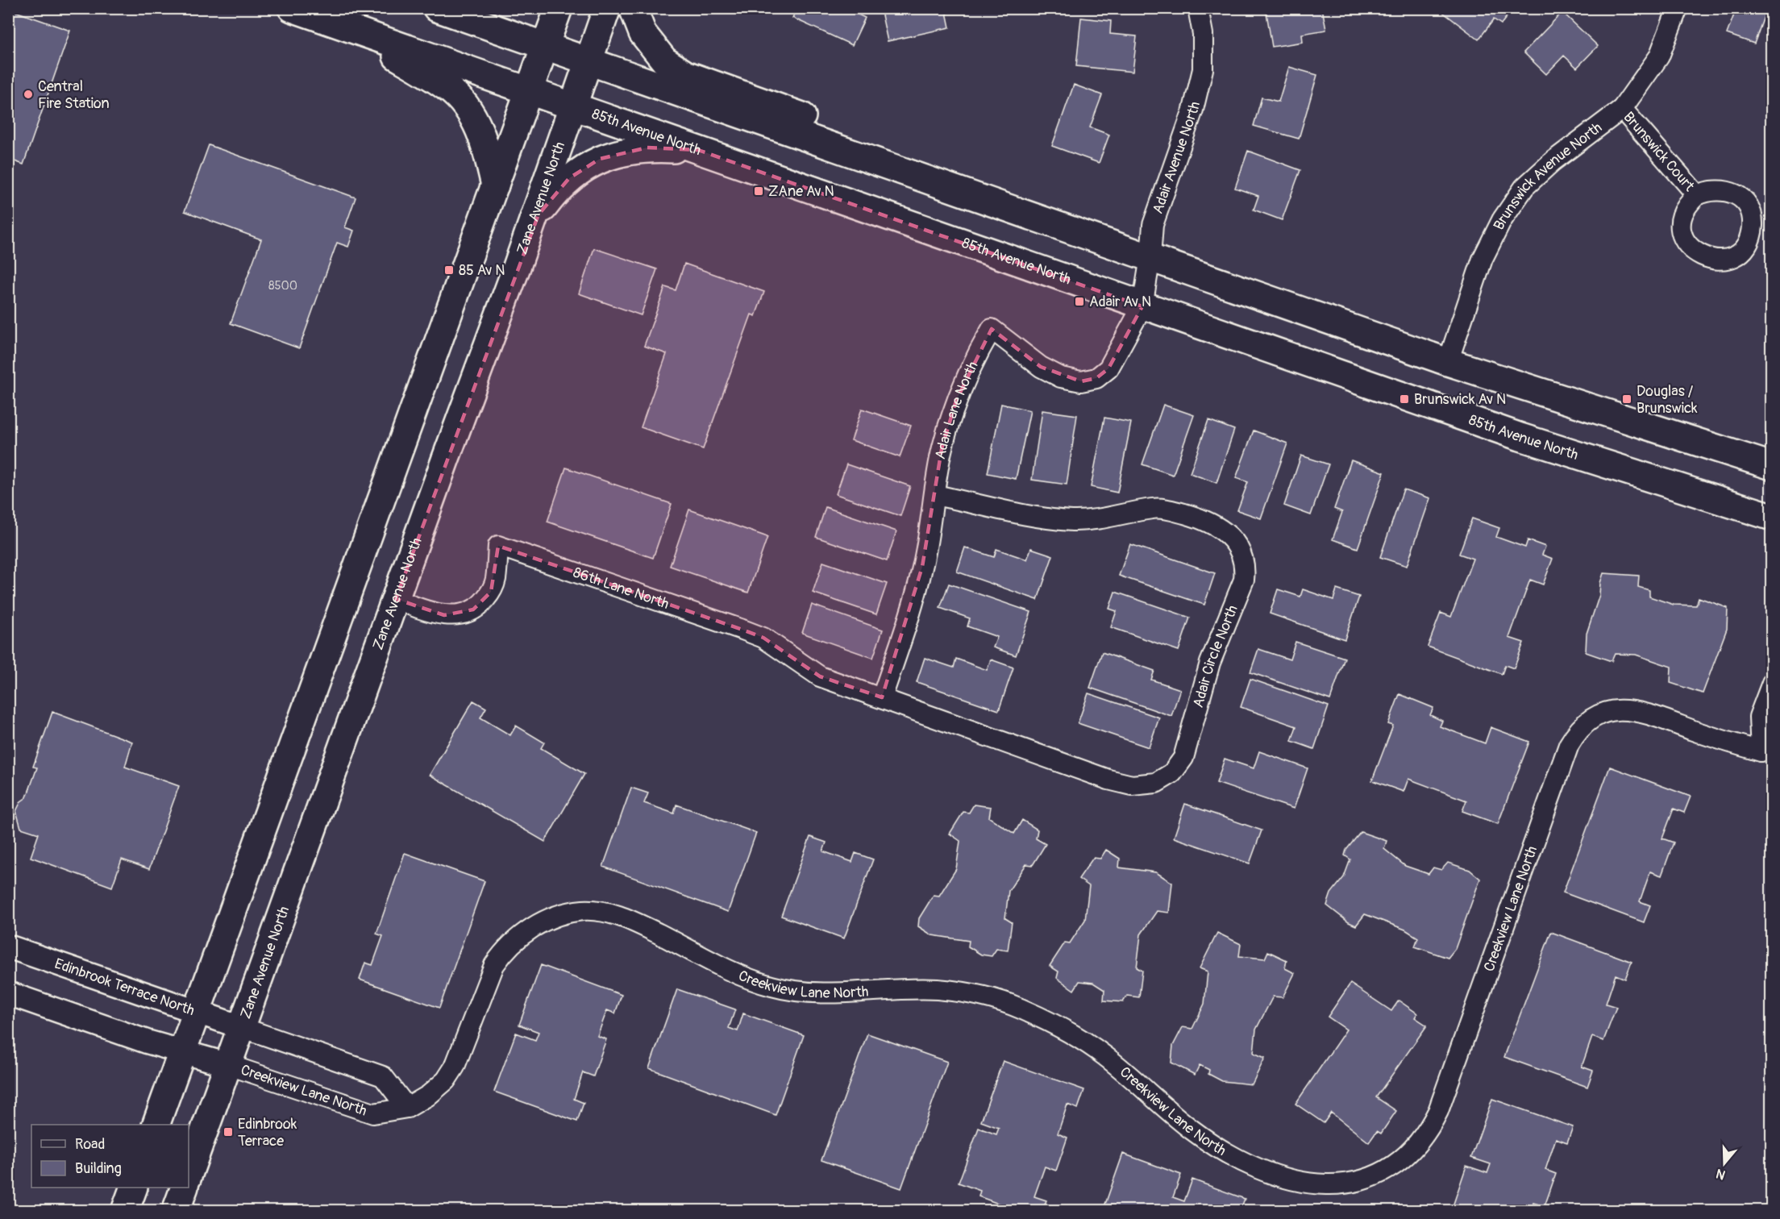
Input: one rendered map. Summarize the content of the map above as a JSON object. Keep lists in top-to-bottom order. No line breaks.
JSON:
{"streets":{"main road":["85th Avenue North","Zane Avenue North"],"street":["Brunswick Court","Adair Avenue North","Brunswick Avenue North","Adair Lane North","86th Lane North","Adair Circle North","Creekview Lane North","Edinbrook Terrace North"]},"crossings":[["85th Avenue North","Adair Avenue North"],["85th Avenue North","Zane Avenue North"],["85th Avenue North","Adair Lane North"],["Brunswick Court","Brunswick Avenue North"],["Adair Avenue North","Adair Lane North"],["Zane Avenue North","86th Lane North"],["Zane Avenue North","Creekview Lane North"],["Zane Avenue North","Edinbrook Terrace North"],["Adair Lane North","86th Lane North"],["Adair Lane North","Adair Circle North"],["86th Lane North","Adair Circle North"]],"places":{"other":["Central Fire Station"],"transit":["ZAne Av N","85 Av N","Adair Av N","Brunswick Av N","Douglas / Brunswick","Edinbrook Terrace"]},"house_numbers":["8500"],"legend":["Road","Building"],"north":"bottom"}
